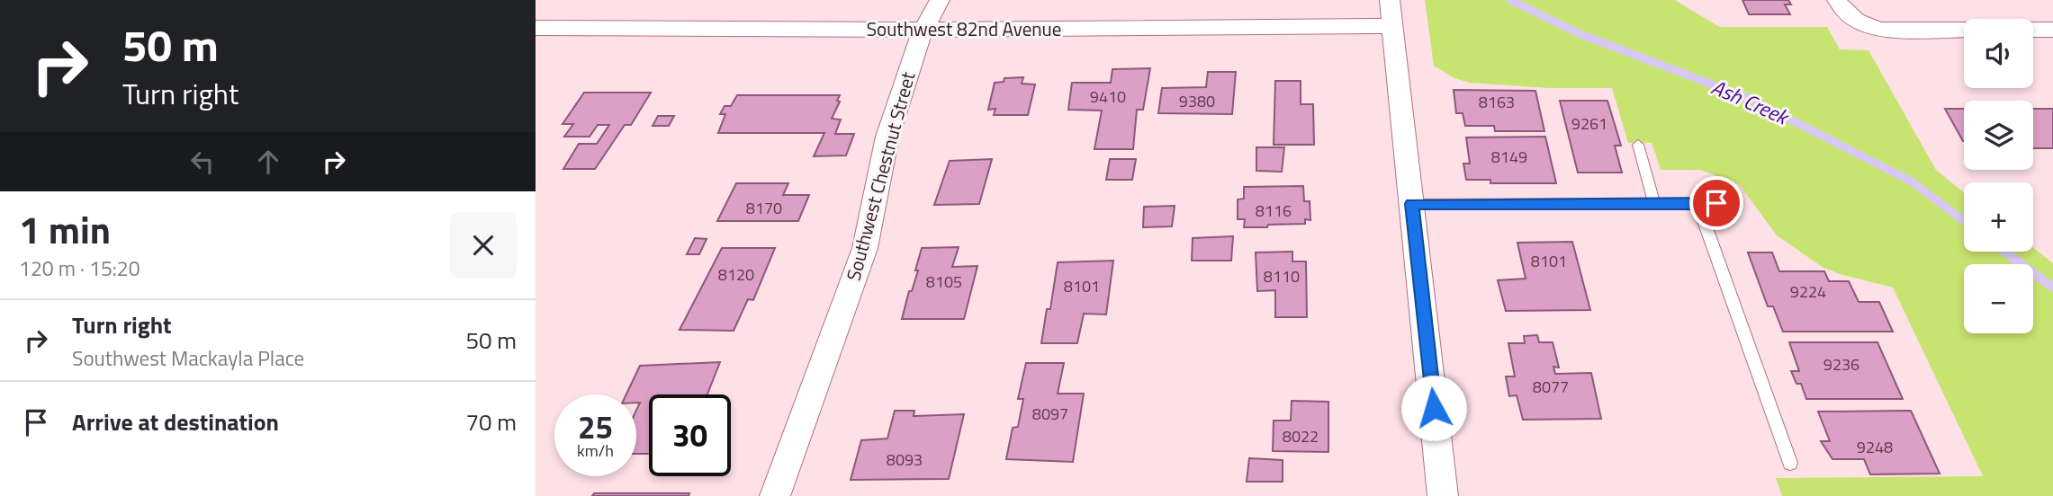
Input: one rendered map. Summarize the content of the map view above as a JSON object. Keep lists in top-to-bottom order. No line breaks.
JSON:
{"streets":{"street":["Southwest 82nd Avenue","Southwest Chestnut Street"]},"crossings":[["Southwest 82nd Avenue","Southwest Chestnut Street"]],"water":["Ash Creek"],"house_numbers":["9410","9380","8163","9261","8149","8170","8116","8101","8120","8110","8105","8101","9224","9236","8077","8097","8022","9248","8093"],"page":{"turn":["50 m","Turn right"],"map_buttons":["+","−"],"heading":["1 min","120 m · 15:20"],"list":[{"name":"Turn right","note":"Southwest Mackayla Place","value":"50 m"},{"name":"Arrive at destination","value":"70 m"}],"speed":"25 km/h","limit":"30"}}
